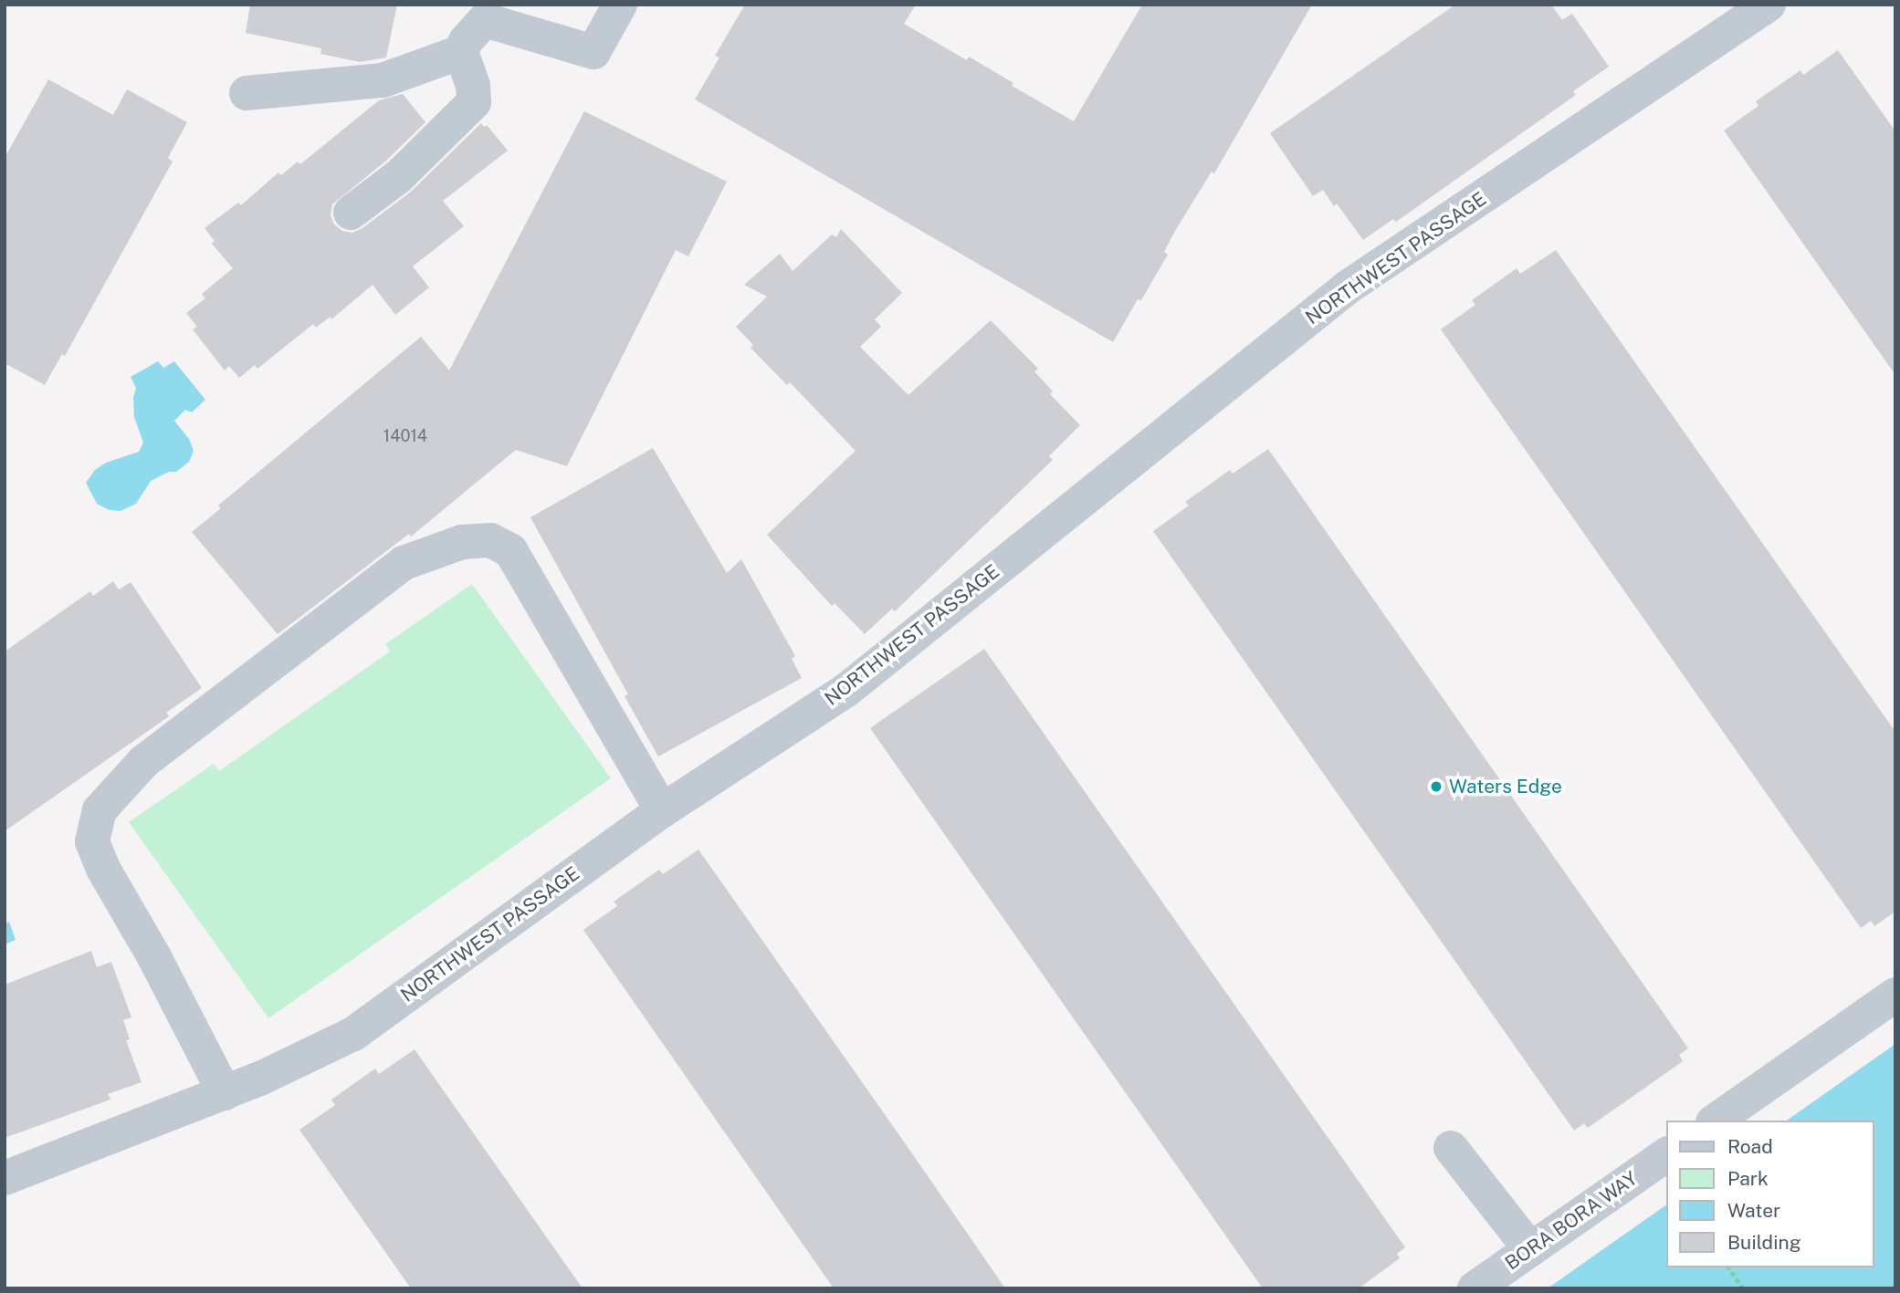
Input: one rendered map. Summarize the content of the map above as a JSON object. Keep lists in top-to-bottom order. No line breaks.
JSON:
{"streets":{"street":["NORTHWEST PASSAGE","BORA BORA WAY"]},"places":["Waters Edge"],"house_numbers":["14014"],"legend":["Road","Park","Water","Building"]}
